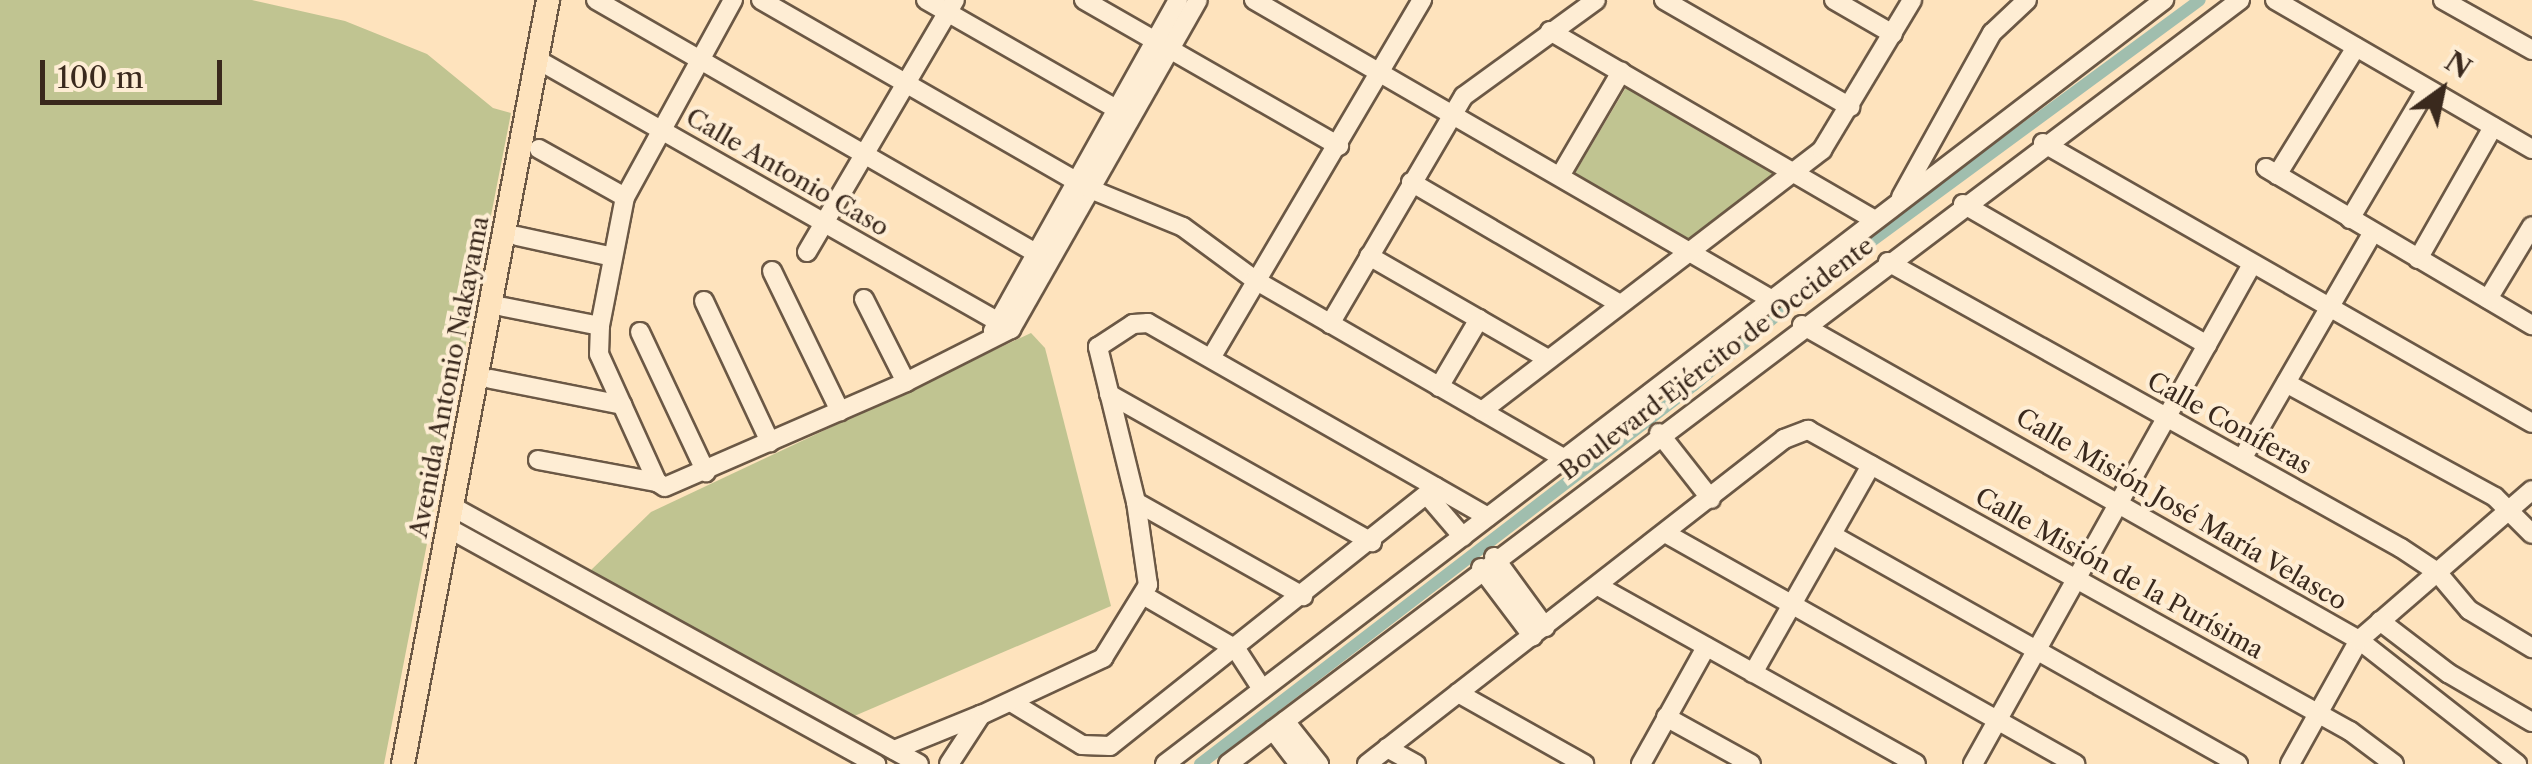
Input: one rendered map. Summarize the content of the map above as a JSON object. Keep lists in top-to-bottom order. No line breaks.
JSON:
{"streets":{"main road":["Avenida Antonio Nakayama"],"street":["Calle Antonio Caso","Boulevard Ejército de Occidente","Calle Coníferas","Calle Misión José María Velasco","Calle Misión de la Purísima"]},"crossings":[["Calle Antonio Caso","Avenida Antonio Nakayama"],["Boulevard Ejército de Occidente","Calle Coníferas"],["Boulevard Ejército de Occidente","Calle Misión José María Velasco"]],"scale_bar":"100 m","north":"top right"}
